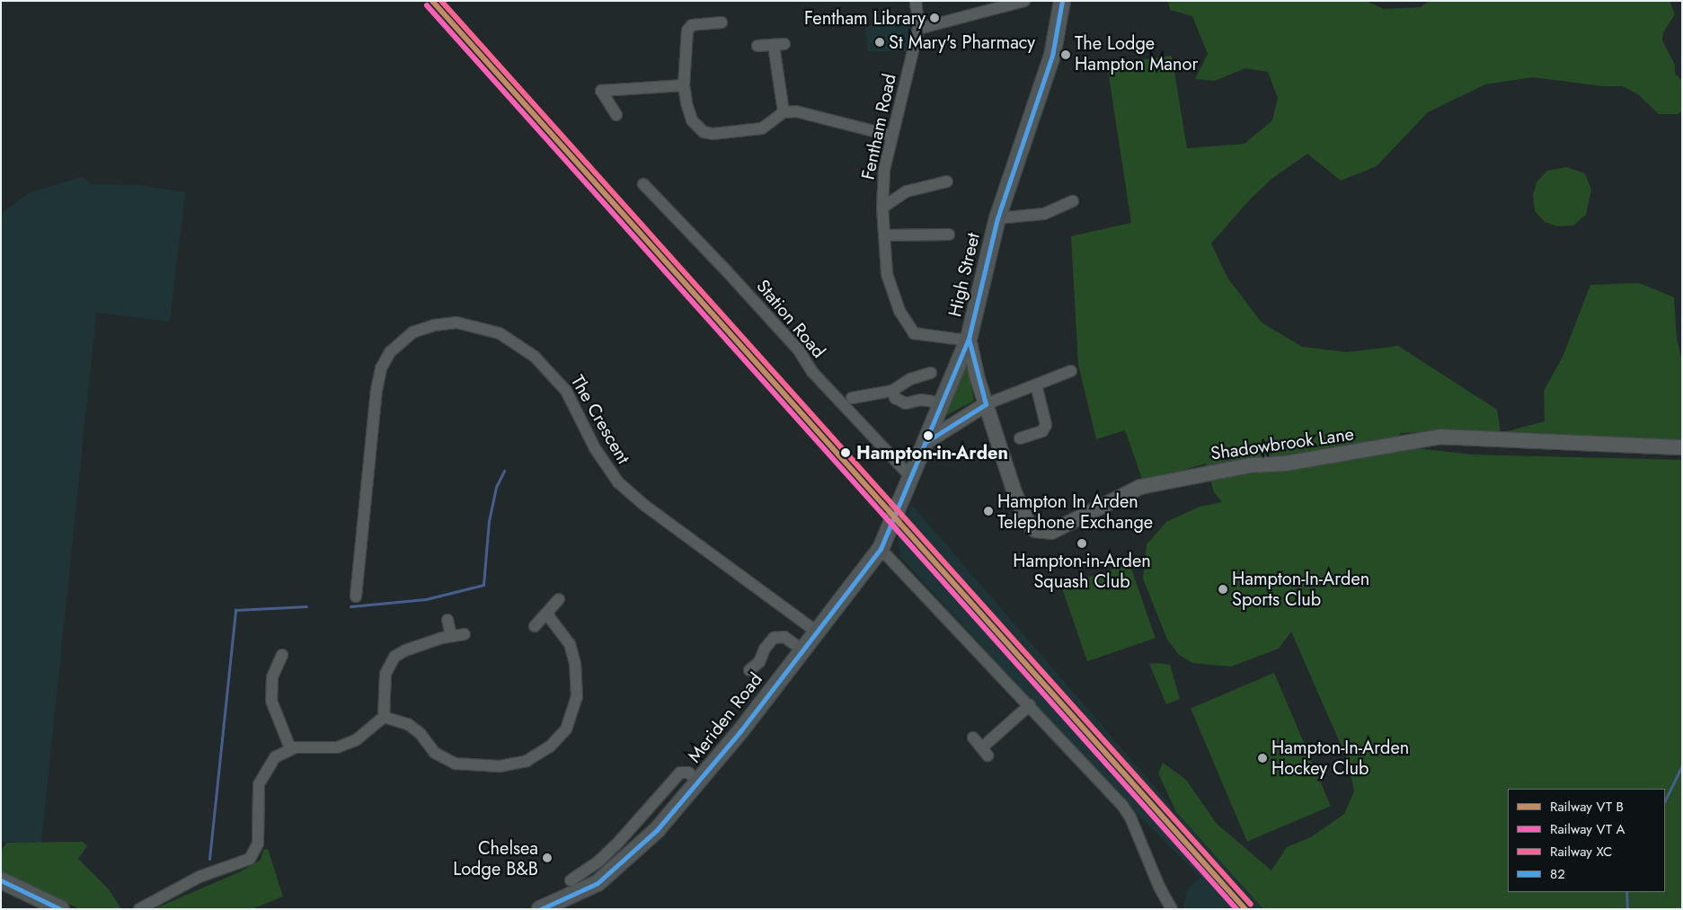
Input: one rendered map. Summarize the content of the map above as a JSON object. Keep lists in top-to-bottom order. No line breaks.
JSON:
{"streets":{"main road":["High Street","Meriden Road"],"street":["Fentham Road","Station Road","The Crescent","Shadowbrook Lane"]},"crossings":[["Fentham Road","High Street"],["Fentham Road","Shadowbrook Lane"],["High Street","Station Road"],["High Street","Shadowbrook Lane"],["High Street","Meriden Road"],["The Crescent","Meriden Road"]],"places":["Fentham Library","St Mary's Pharmacy","The Lodge Hampton Manor","Hampton-in-Arden","Hampton In Arden Telephone Exchange","Hampton-in-Arden Squash Club","Hampton-In-Arden Sports Club","Hampton-In-Arden Hockey Club","Chelsea Lodge B&B"],"lines":["rail line XC","transit line 82"],"legend":["Railway VT B","Railway VT A","Railway XC","82"]}
